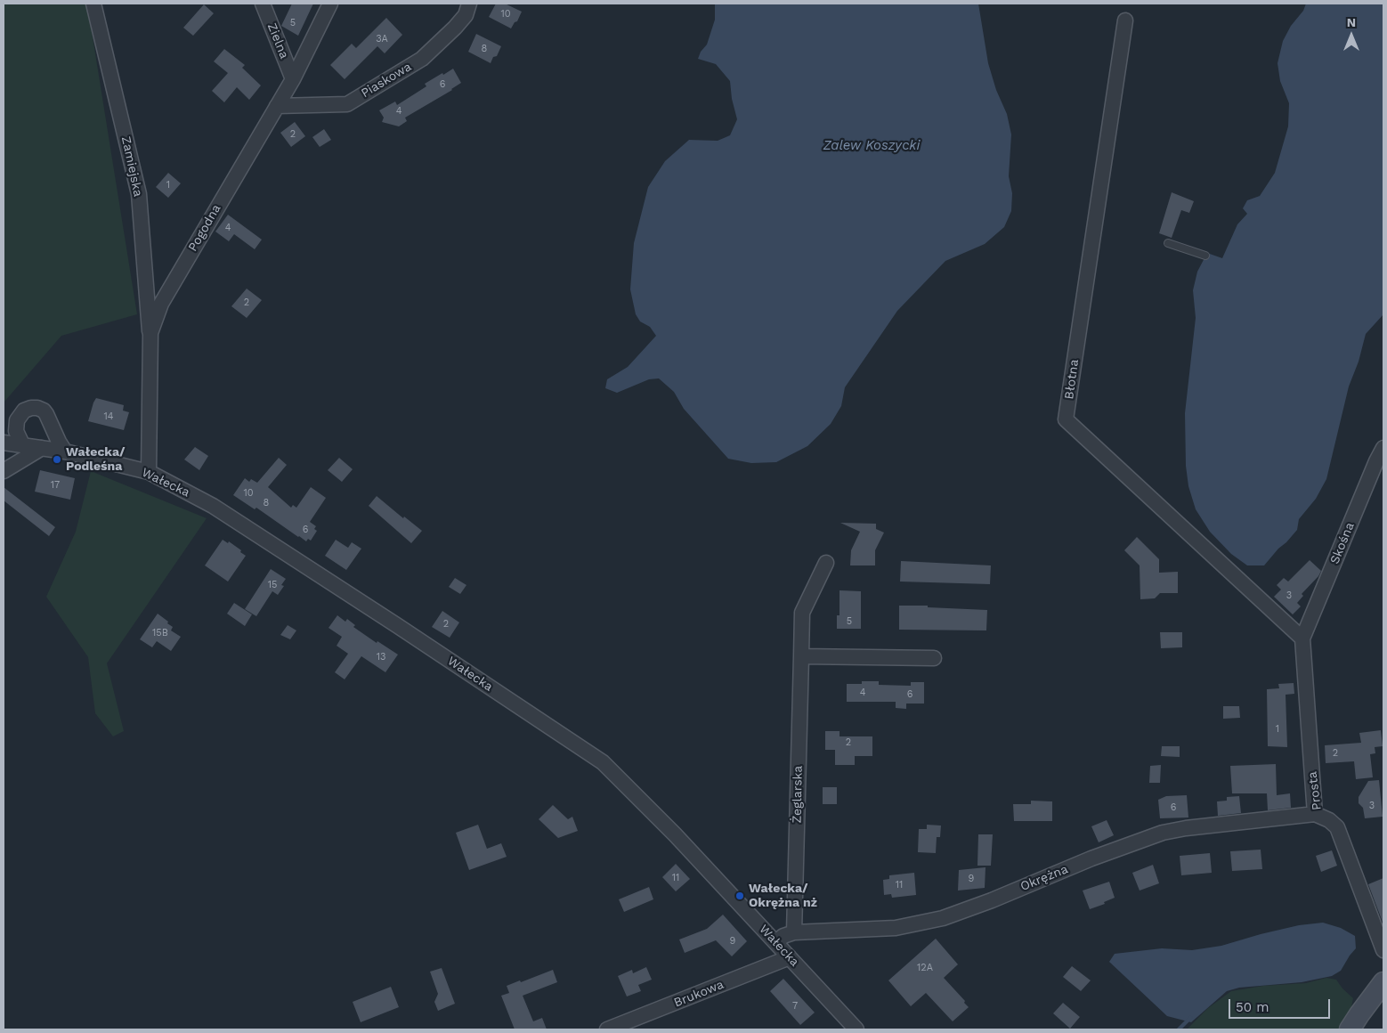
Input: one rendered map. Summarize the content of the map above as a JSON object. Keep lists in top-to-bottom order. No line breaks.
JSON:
{"streets":{"street":["Zielna","Piaskowa","Zamiejska","Pogodna","Błotna","Wałecka","Skośna","Prosta","Żeglarska","Okrężna","Brukowa"]},"crossings":[["Zielna","Pogodna"],["Piaskowa","Pogodna"],["Zamiejska","Pogodna"],["Pogodna","Wałecka"],["Błotna","Skośna"],["Błotna","Prosta"],["Wałecka","Okrężna"],["Wałecka","Brukowa"],["Skośna","Prosta"],["Prosta","Okrężna"],["Żeglarska","Okrężna"]],"water":["Zalew Koszycki"],"places":["Wałecka/ Podleśna","Wałecka/ Okrężna nż"],"house_numbers":["10","5","3A","8","6","4","2","1","4","2","14","17","10","8","6","15","3","5","2","15B","13","4","6","1","2","2","3","6","11","9","11","9","12A","7"],"scale_bar":"50 m","north":"top"}
